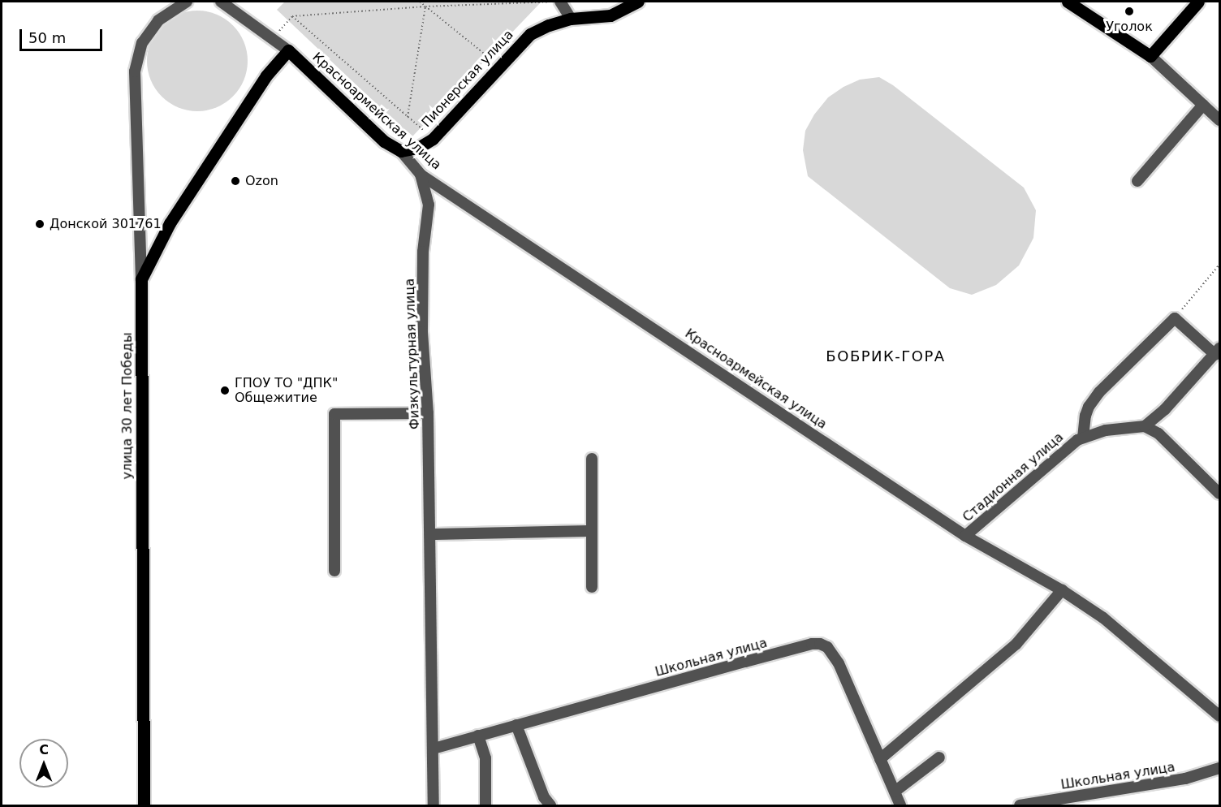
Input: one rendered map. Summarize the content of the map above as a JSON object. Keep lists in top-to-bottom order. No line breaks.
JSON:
{"streets":{"main road":["Пионерская улица","Красноармейская улица","улица 30 лет Победы"],"street":["Физкультурная улица","Стадионная улица","Школьная улица"]},"crossings":[["Пионерская улица","Красноармейская улица"],["Красноармейская улица","Физкультурная улица"],["Красноармейская улица","улица 30 лет Победы"],["Красноармейская улица","Стадионная улица"],["Физкультурная улица","Школьная улица"]],"districts":["БОБРИК-ГОРА"],"places":["Уголок","Ozon","Донской 301761","ГПОУ ТО \"ДПК\" Общежитие"],"scale_bar":"50 m","north":"top"}
